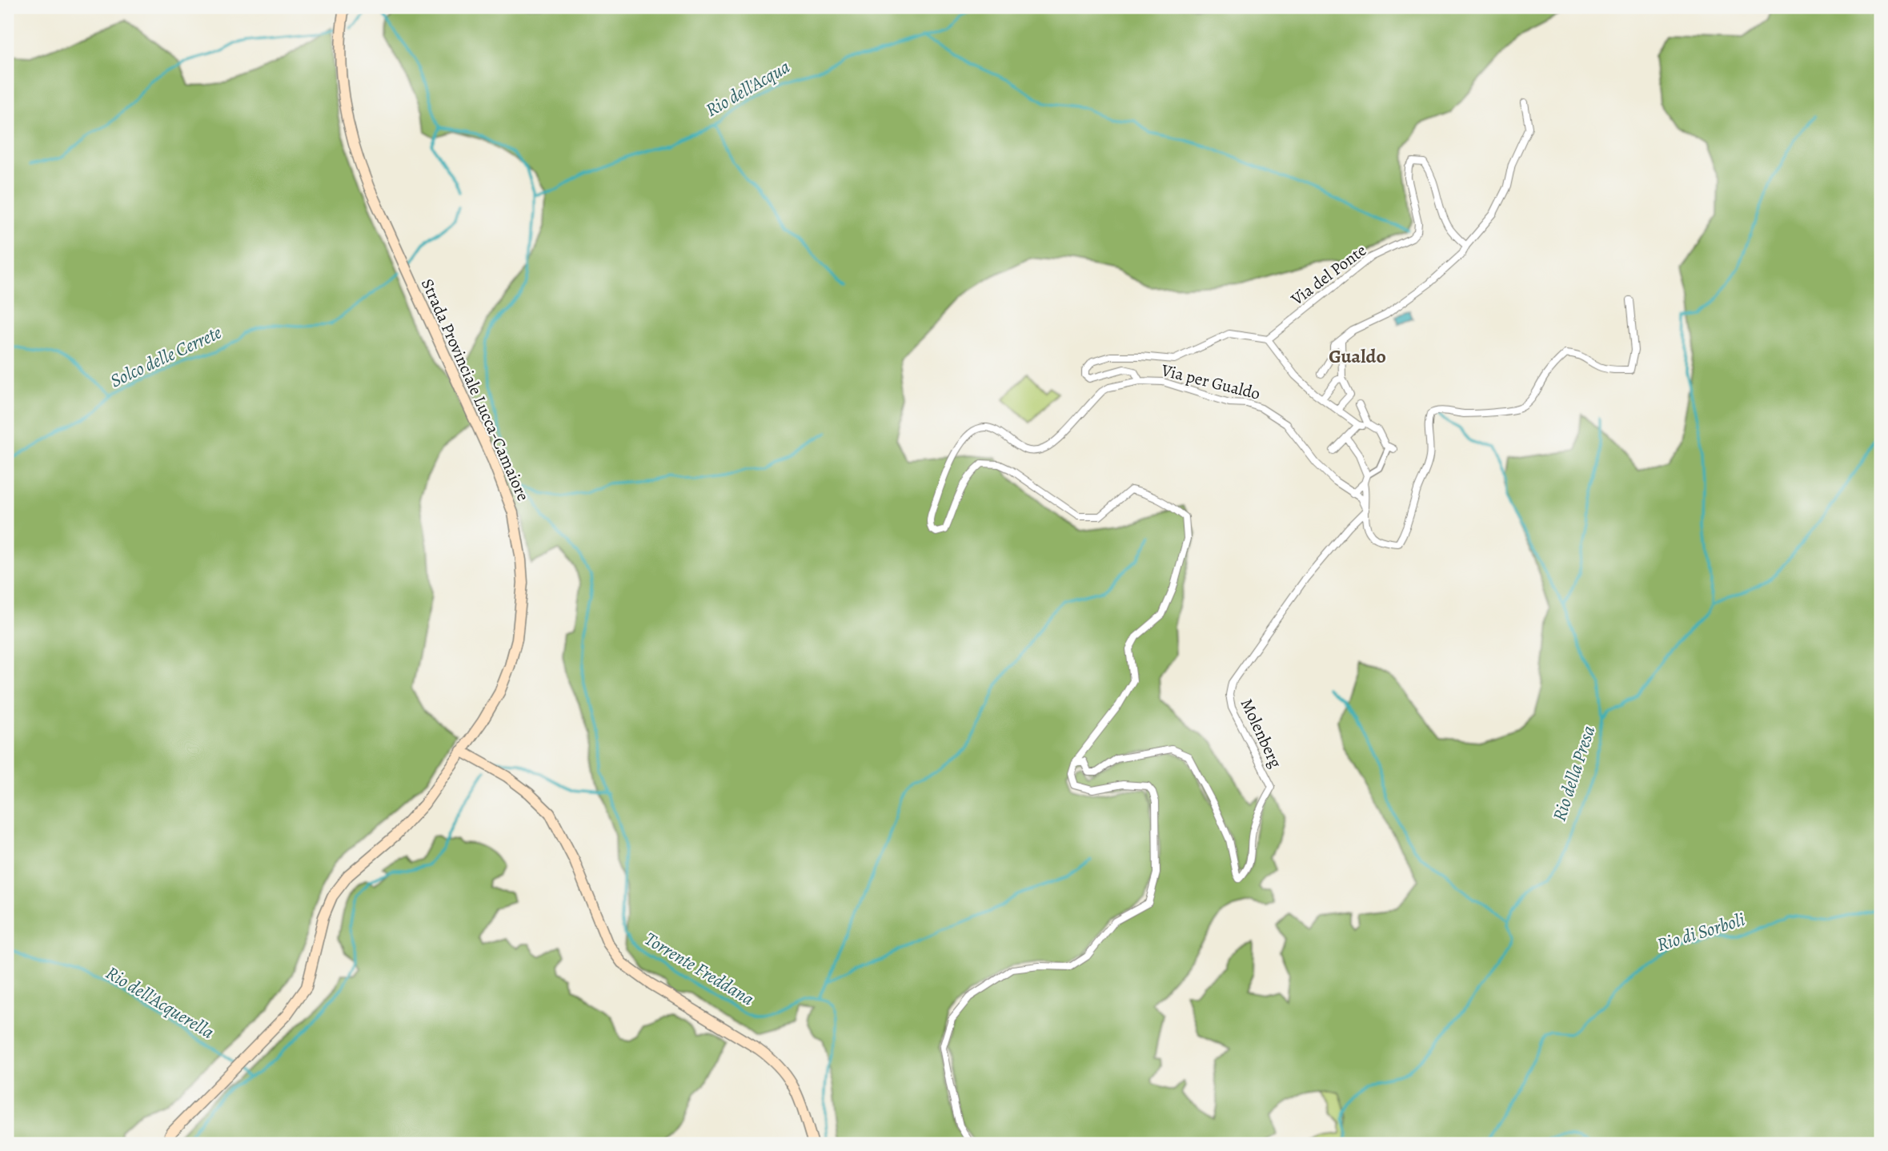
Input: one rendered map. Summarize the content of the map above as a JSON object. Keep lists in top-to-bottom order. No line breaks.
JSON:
{"streets":{"main road":["Strada Provinciale Lucca-Camaiore"],"street":["Via del Ponte","Via per Gualdo","Molenberg"]},"crossings":[["Via per Gualdo","Molenberg"]],"districts":["Gualdo"],"water":["Rio dell'Acqua","Solco delle Cerrete","Rio della Presa","Rio di Sorboli","Torrente Freddana","Rio dell'Acquerella"]}
